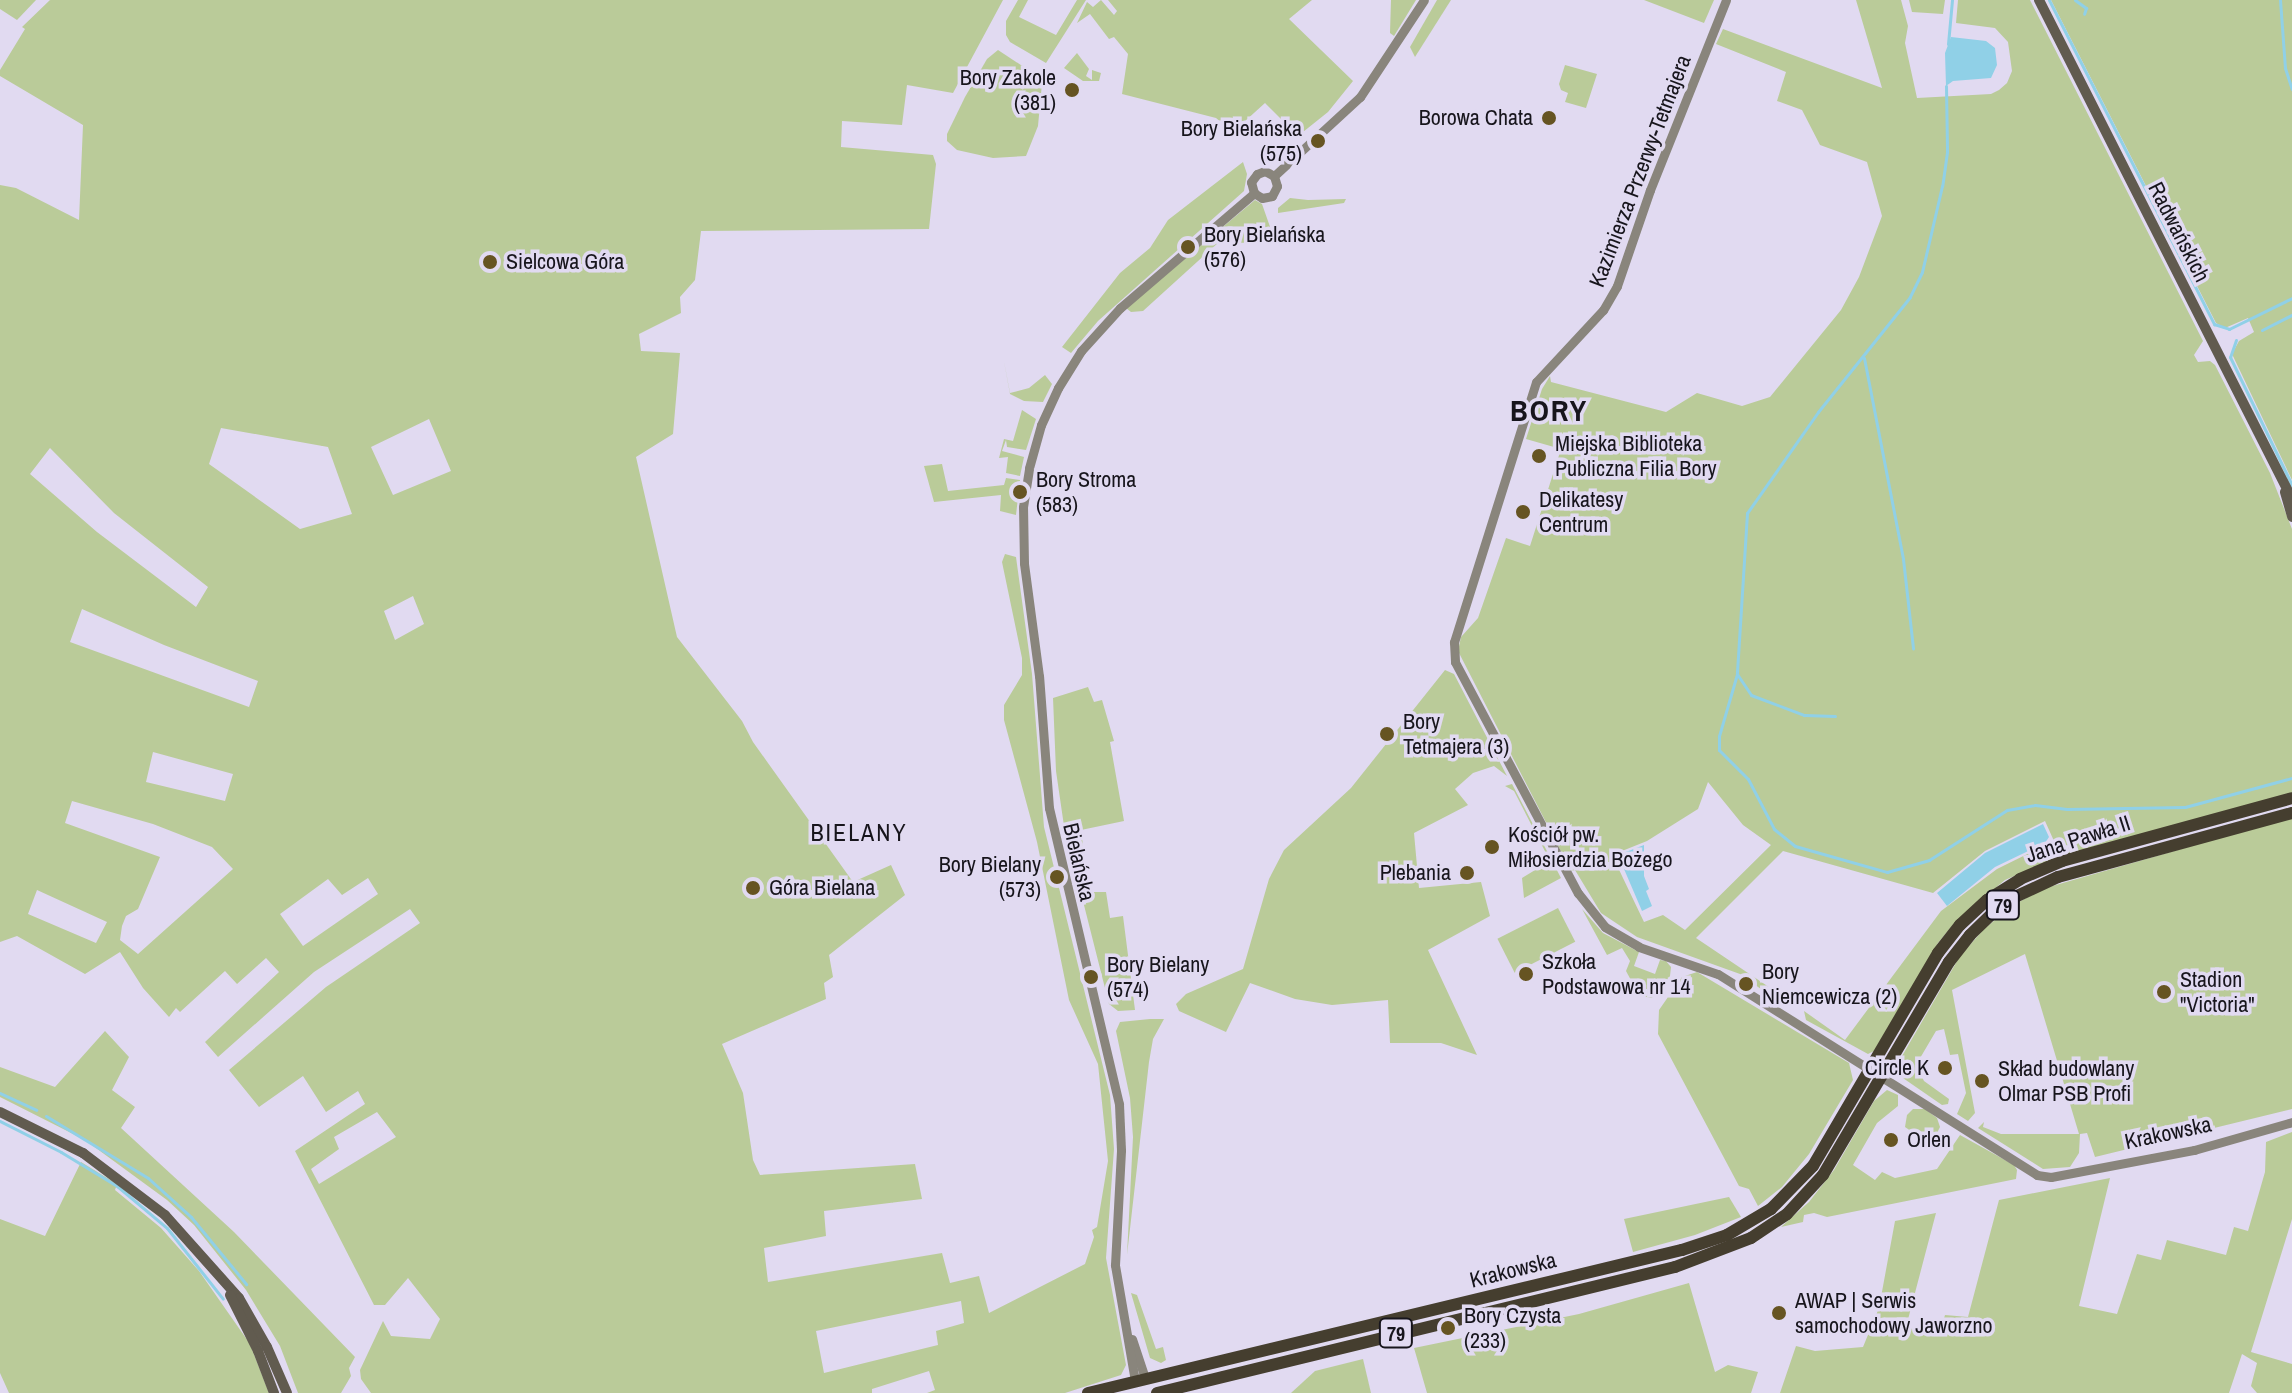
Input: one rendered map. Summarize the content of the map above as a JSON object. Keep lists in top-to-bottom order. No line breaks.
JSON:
{"streets":{"main road":["Radwańskich","Jana Pawła II","79","Krakowska"],"street":["Kazimierza Przerwy-Tetmajera","Bielańska"]},"crossings":[["Kazimierza Przerwy-Tetmajera","Jana Pawła II"],["Kazimierza Przerwy-Tetmajera","Krakowska"],["Jana Pawła II","Krakowska"],["Bielańska","Krakowska"]],"districts":["BORY","BIELANY"],"places":["Bory Zakole (381)","Borowa Chata","Bory Bielańska (575)","Bory Bielańska (576)","Sielcowa Góra","Miejska Biblioteka Publiczna Filia Bory","Bory Stroma (583)","Delikatesy Centrum","Bory Tetmajera (3)","Kościół pw. Miłosierdzia Bożego","Plebania","Bory Bielany (573)","Góra Bielana","Szkoła Podstawowa nr 14","Bory Bielany (574)","Bory Niemcewicza (2)","Stadion \"Victoria\"","Circle K","Skład budowlany Olmar PSB Profi","Orlen","AWAP | Serwis samochodowy Jaworzno","Bory Czysta (233)"]}
